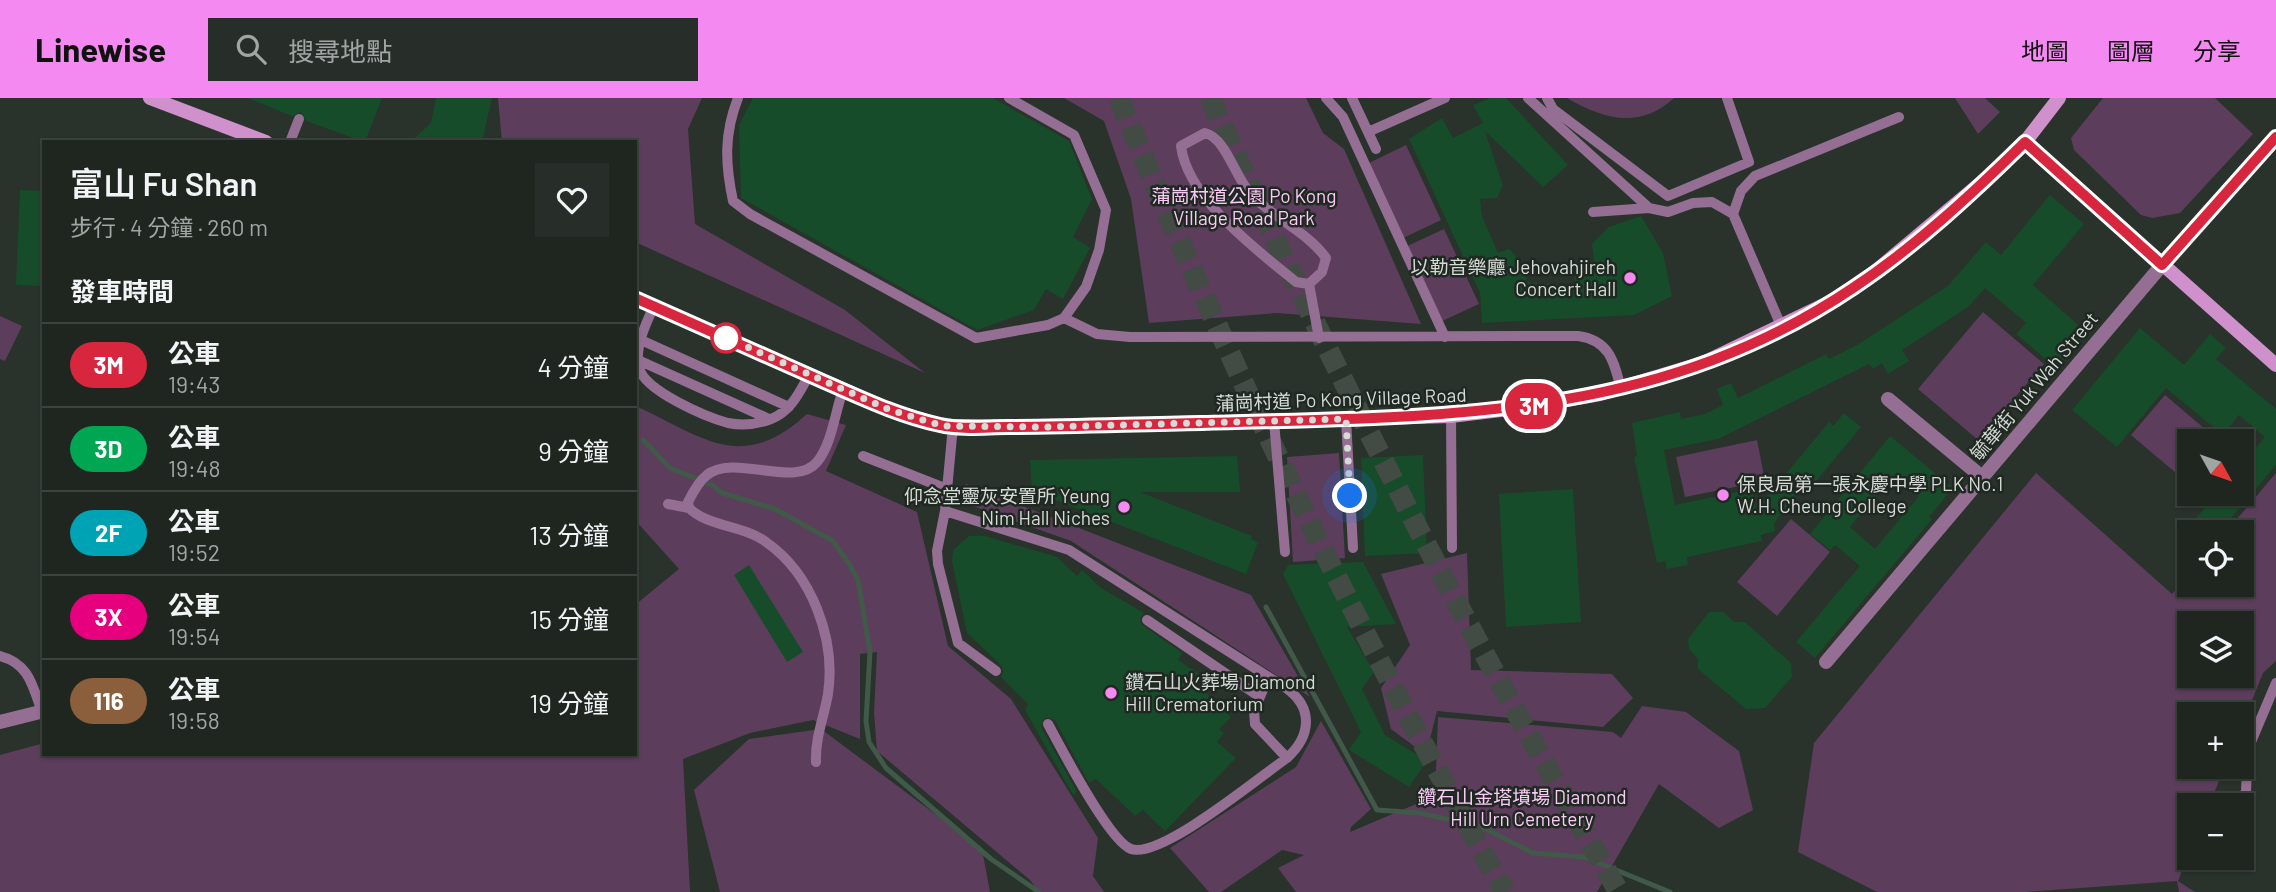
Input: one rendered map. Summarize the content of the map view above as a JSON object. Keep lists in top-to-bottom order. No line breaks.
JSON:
{"streets":{"main road":["蒲崗村道 Po Kong Village Road"],"street":["毓華街 Yuk Wah Street"]},"parks":["蒲崗村道公園 Po Kong Village Road Park","鑽石山金塔墳場 Diamond Hill Urn Cemetery"],"places":["以勒音樂廳 Jehovahjireh Concert Hall","保良局第一張永慶中學 PLK No.1 W.H. Cheung College","仰念堂靈灰安置所 Yeung Nim Hall Niches","鑽石山火葬場 Diamond Hill Crematorium"],"lines":["bus line 3M"],"north":"bottom right","page":{"header":"Linewise","search":"搜尋地點","nav":["地圖","圖層","分享"],"on_map":"3M","heading":[["富山 Fu Shan","步行 · 4 分鐘 · 260 m"],"發車時間"],"list":[{"mark":"3M","name":"公車","note":"19:43","value":"4 分鐘"},{"mark":"3D","name":"公車","note":"19:48","value":"9 分鐘"},{"mark":"2F","name":"公車","note":"19:52","value":"13 分鐘"},{"mark":"3X","name":"公車","note":"19:54","value":"15 分鐘"},{"mark":"116","name":"公車","note":"19:58","value":"19 分鐘"}],"map_buttons":["+","−"]}}
